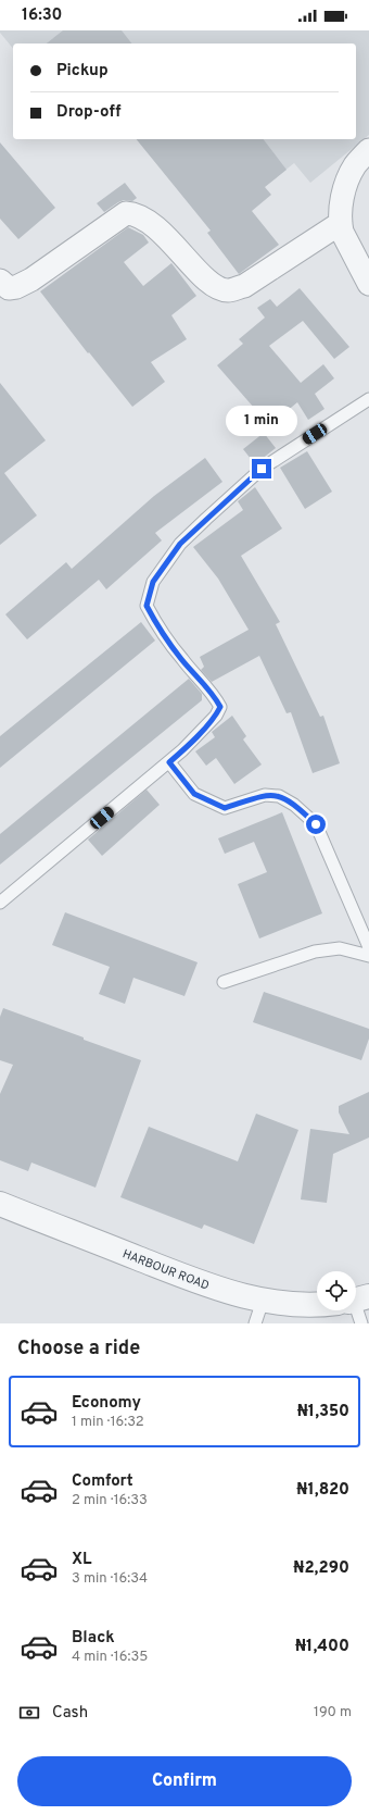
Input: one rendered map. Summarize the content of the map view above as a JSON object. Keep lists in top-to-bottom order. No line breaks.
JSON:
{"streets":{"street":["HARBOUR ROAD"]},"page":{"status":"16:30","banner":["Pickup","Drop-off"],"bubble":"1 min","heading":"Choose a ride","list":[{"name":"Economy","note":"1 min · 16:32","value":"₦1,350"},{"name":"Comfort","note":"2 min · 16:33","value":"₦1,820"},{"name":"XL","note":"3 min · 16:34","value":"₦2,290"},{"name":"Black","note":"4 min · 16:35","value":"₦1,400"}],"pay":["Cash","190 m"],"buttons":"Confirm"}}
